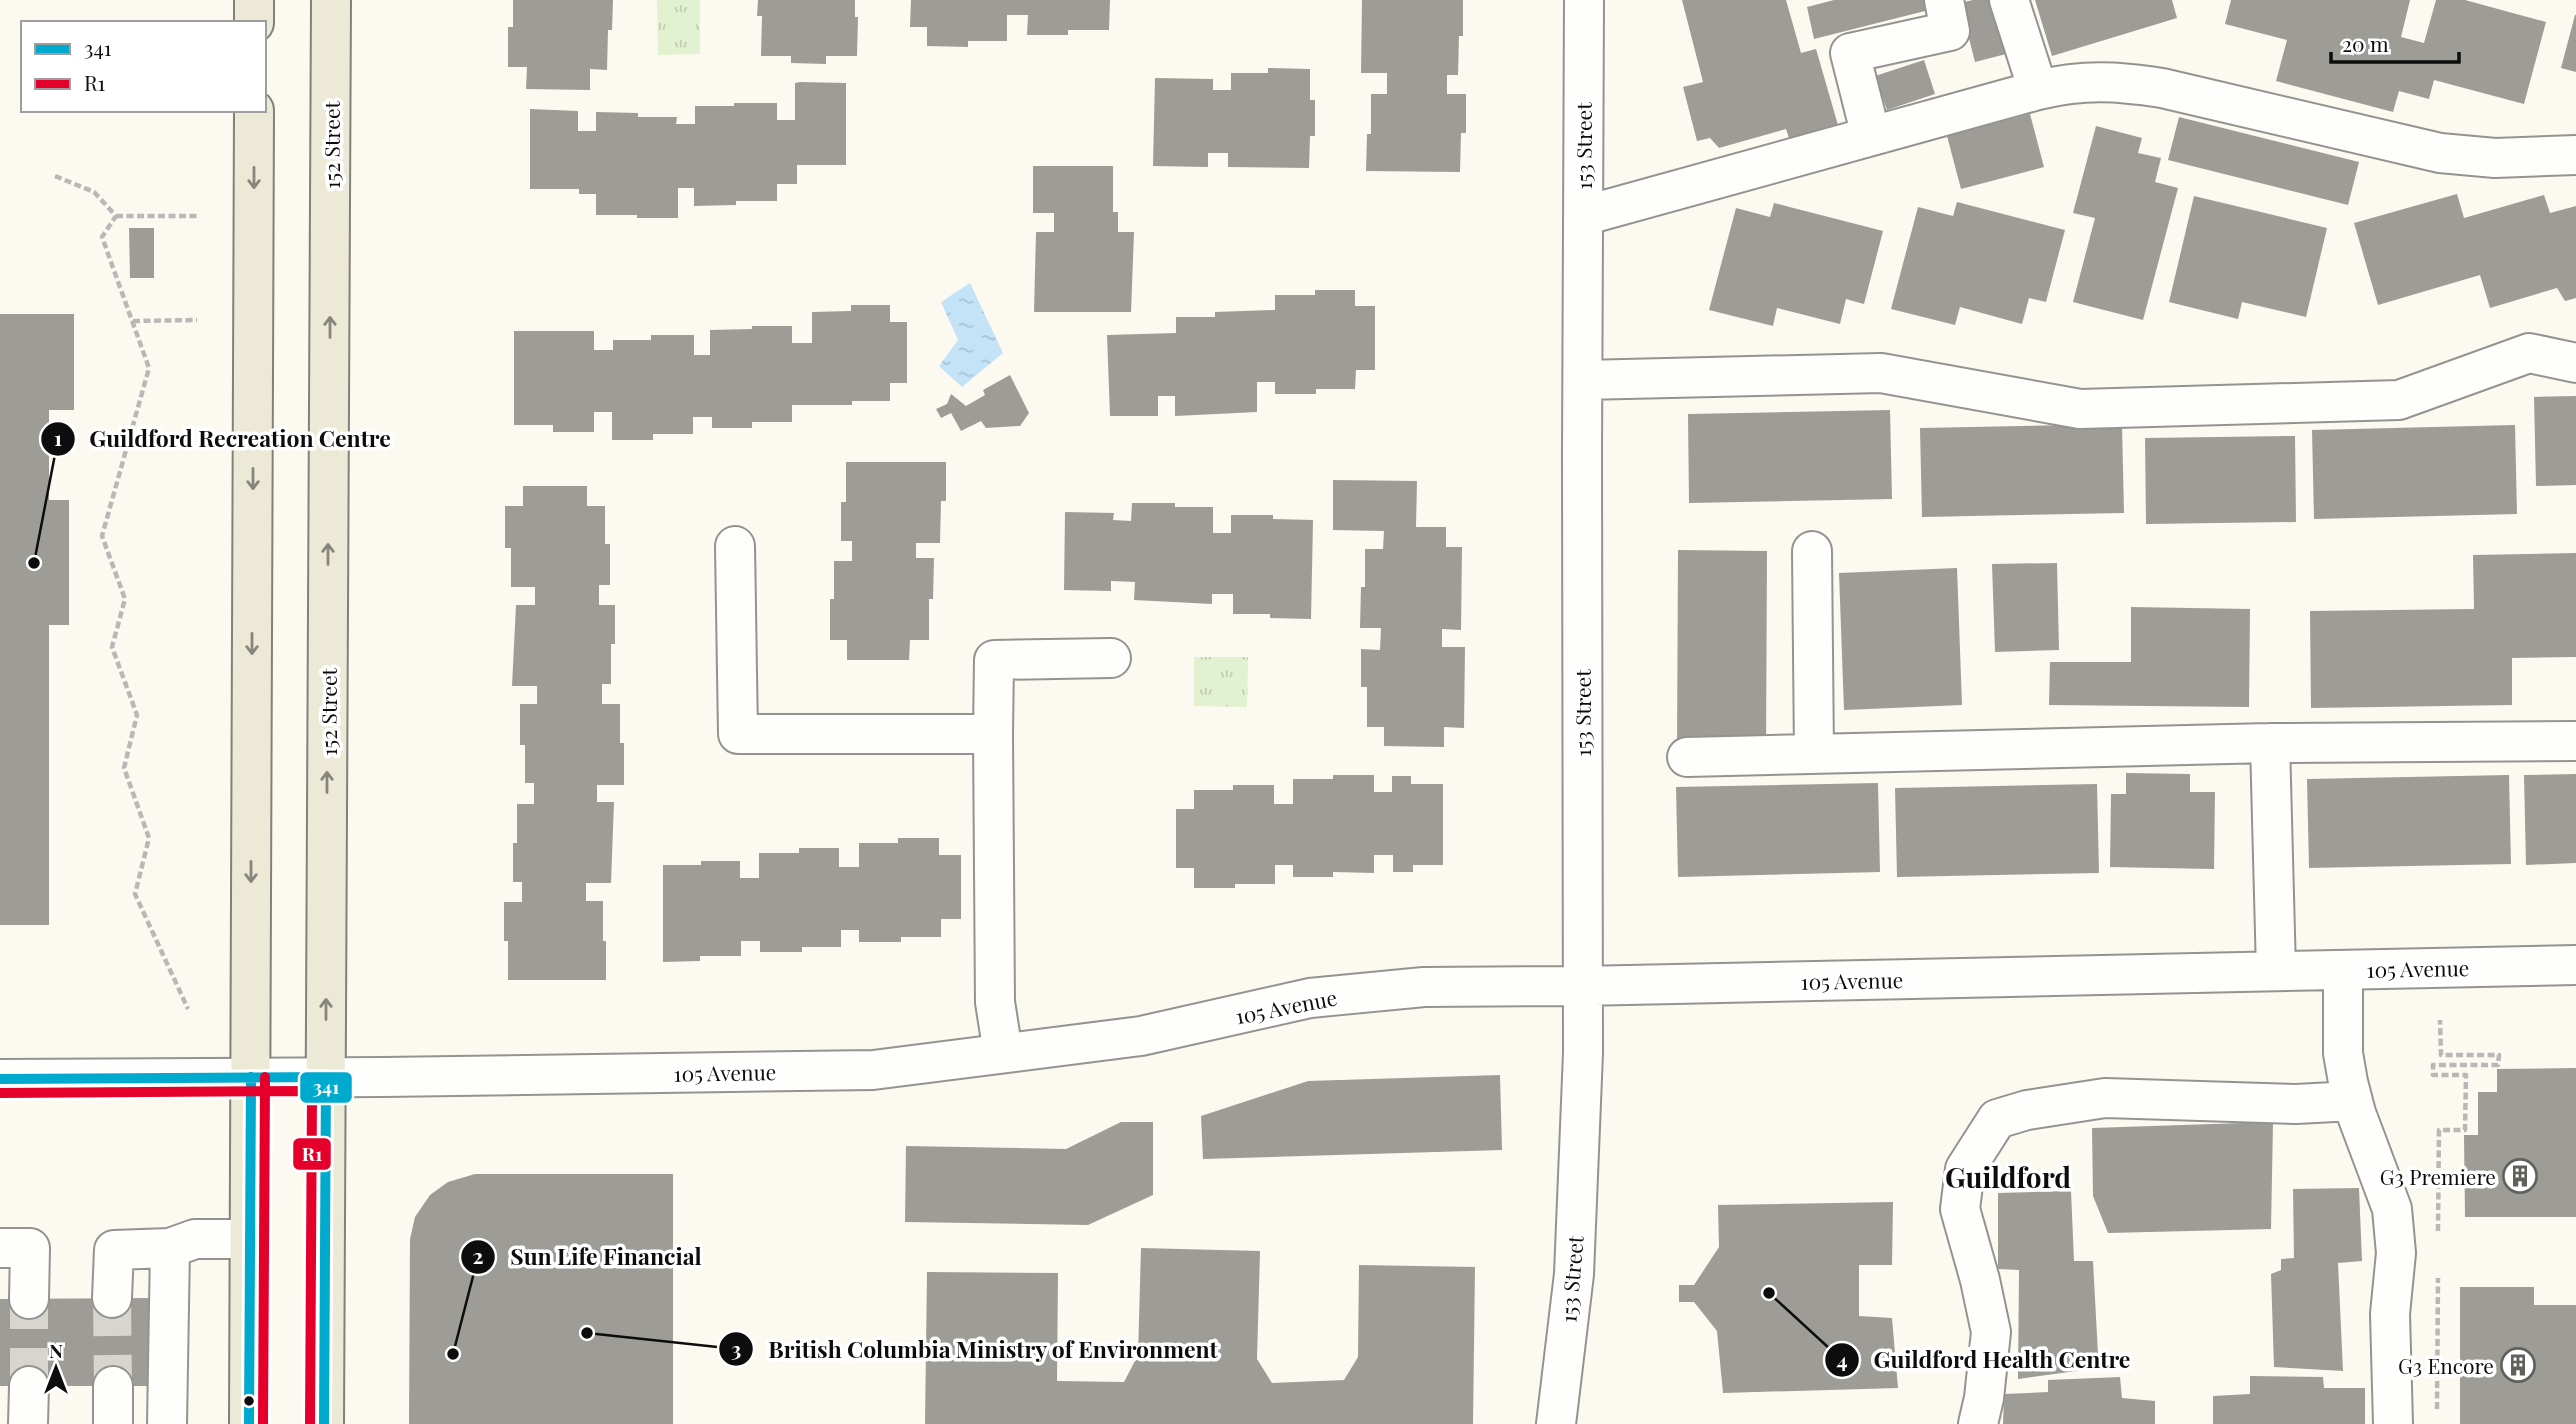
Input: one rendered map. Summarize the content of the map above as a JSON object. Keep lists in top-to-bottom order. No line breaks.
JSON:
{"streets":{"main road":["152 Street"],"street":["153 Street","105 Avenue"]},"crossings":[["152 Street","105 Avenue"],["153 Street","105 Avenue"]],"districts":["Guildford"],"places":{"other":["Guildford Recreation Centre","Guildford Health Centre","British Columbia Ministry of Environment","Sun Life Financial"],"building":["G3 Premiere","G3 Encore"]},"lines":["transit line 341","transit line R1"],"legend":["341","R1"],"scale_bar":"20 m","north":"top"}
